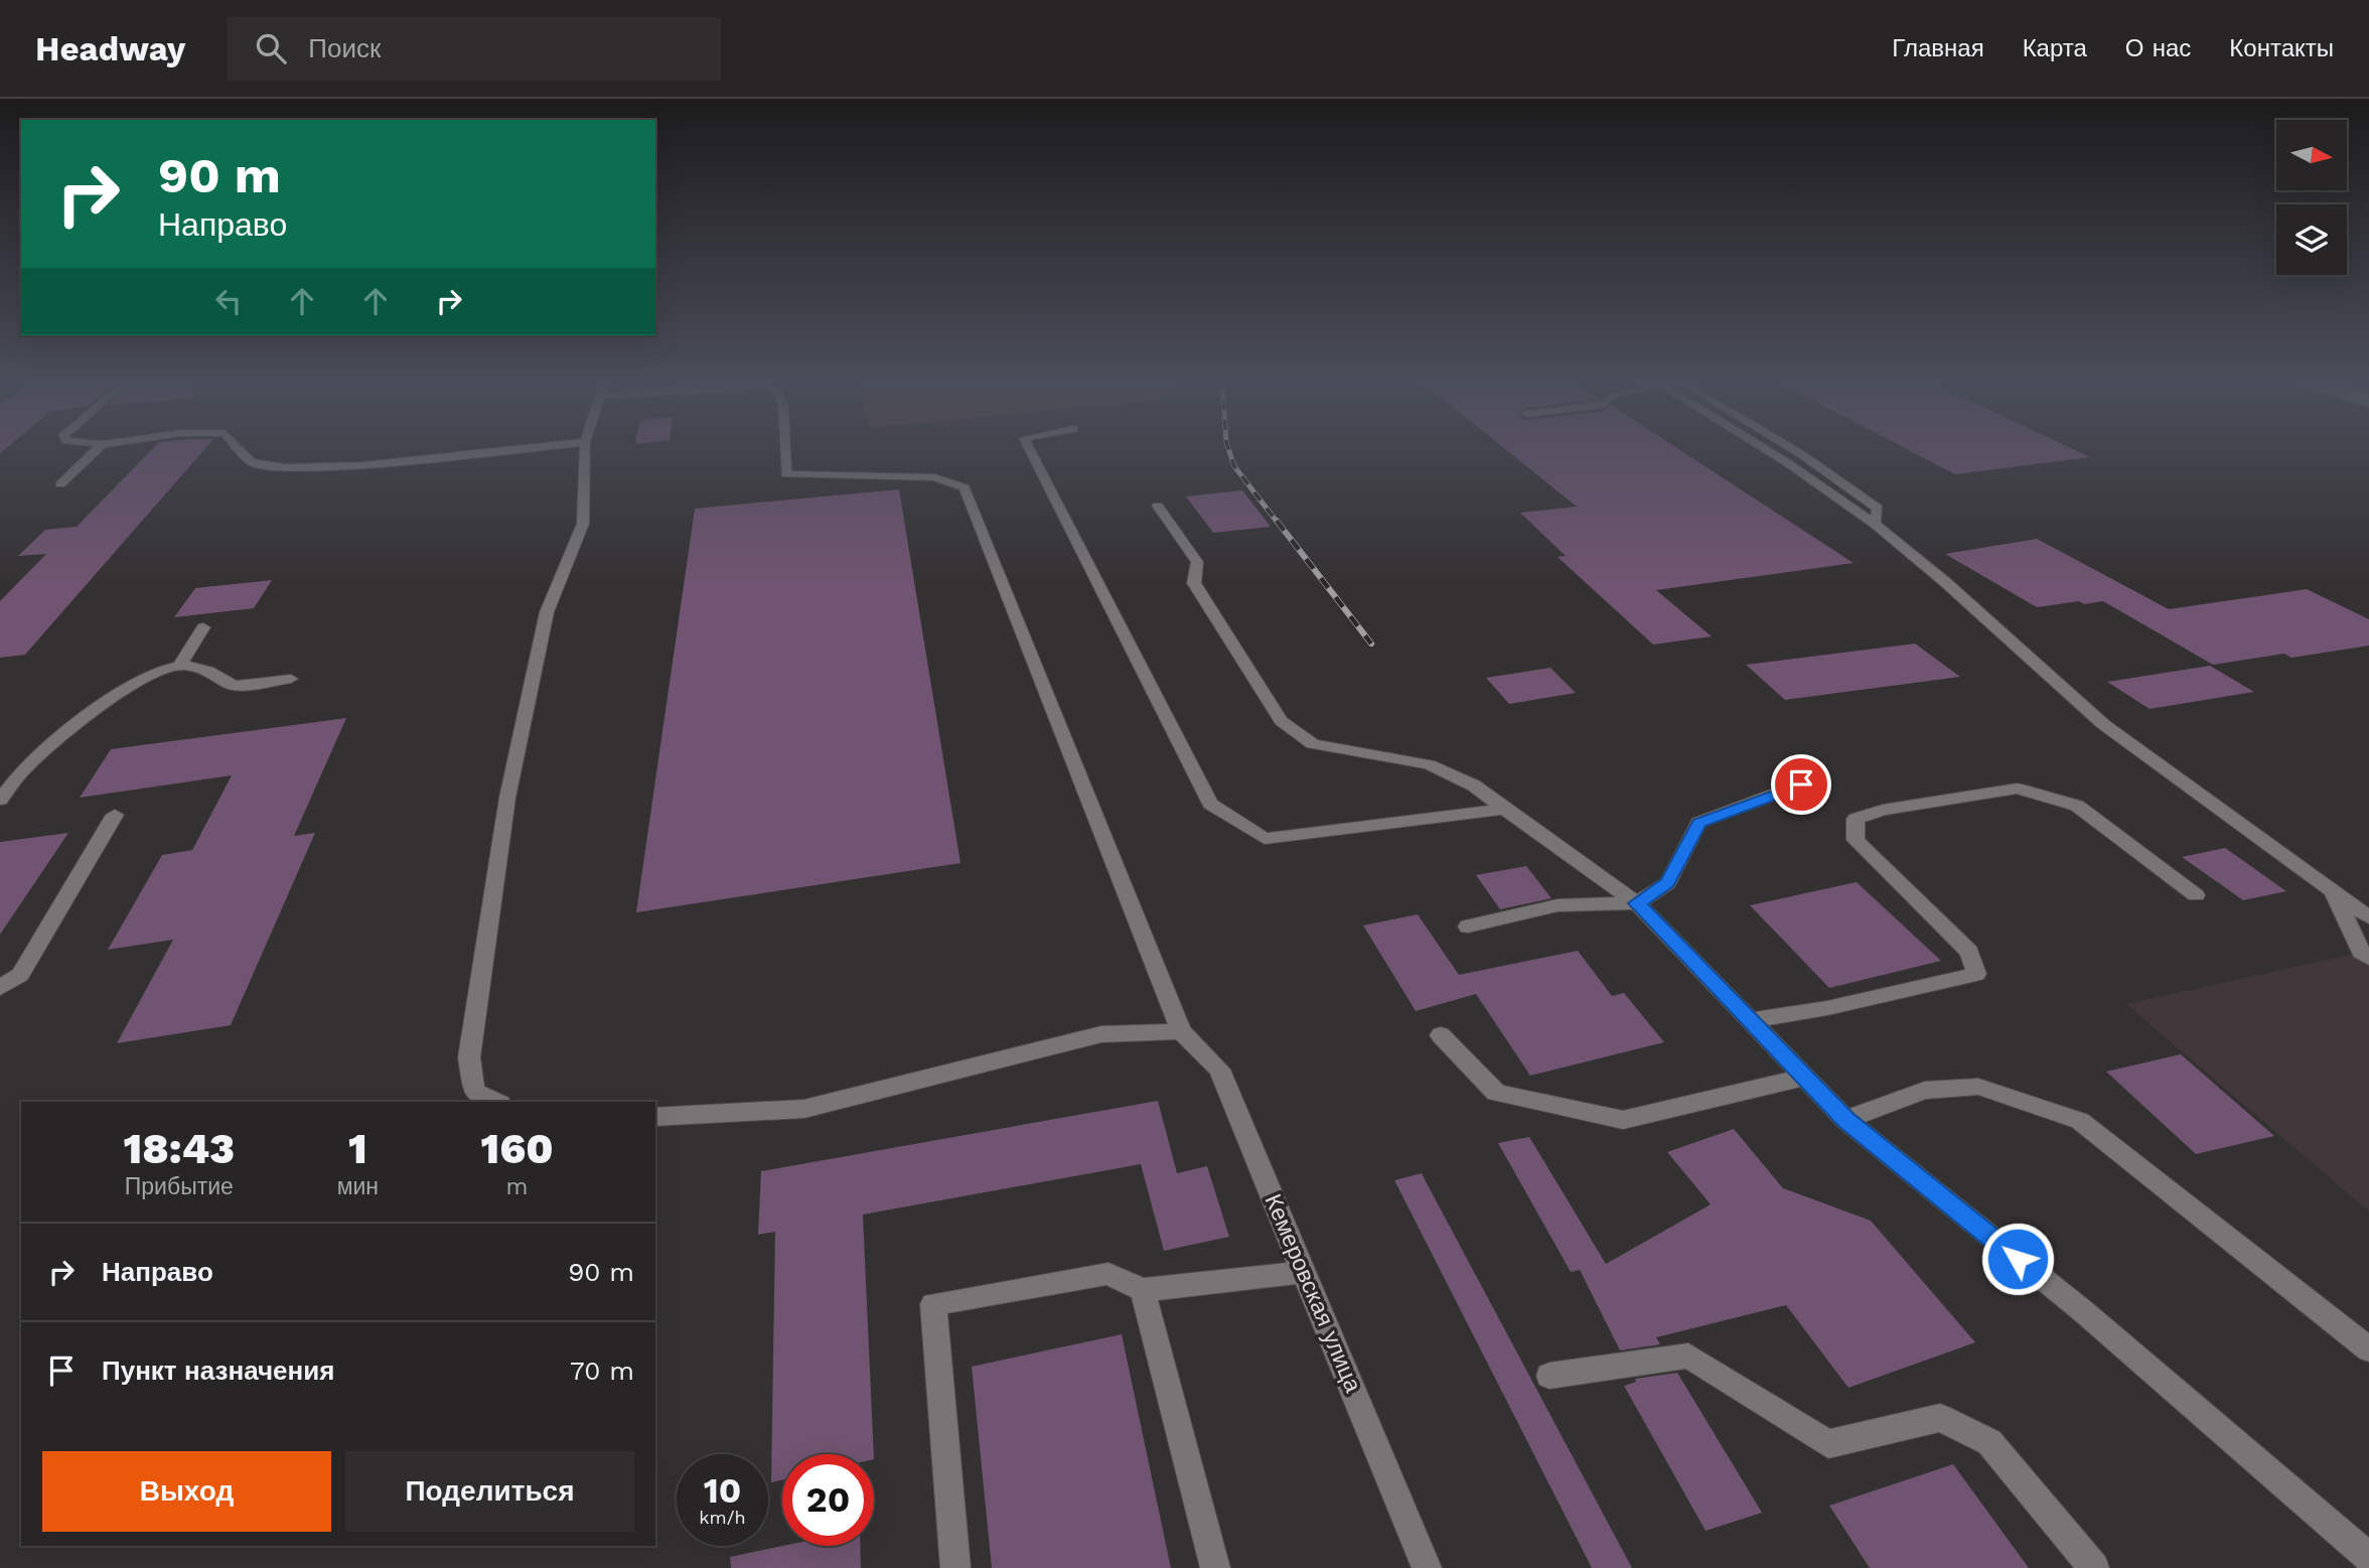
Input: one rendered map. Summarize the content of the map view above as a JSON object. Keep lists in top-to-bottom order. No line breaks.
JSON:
{"streets":{"lane":["Кемеровская улица"]},"north":"right","page":{"header":"Headway","search":"Поиск","nav":["Главная","Карта","О нас","Контакты"],"turn":["90 m","Направо"],"eta":["18:43","Прибытие","1","мин","160","m"],"list":[{"name":"Направо","value":"90 m"},{"name":"Пункт назначения","value":"70 m"}],"buttons":["Выход","Поделиться"],"speed":"10 km/h","limit":"20"}}
